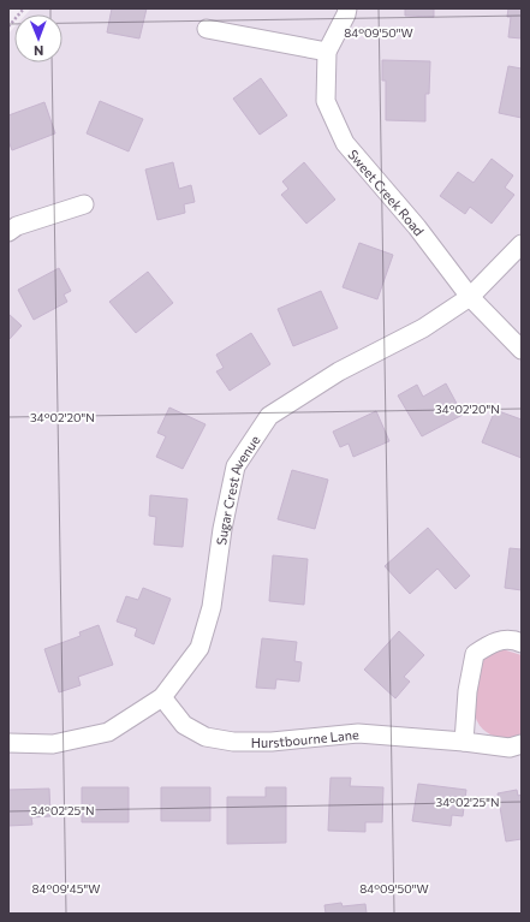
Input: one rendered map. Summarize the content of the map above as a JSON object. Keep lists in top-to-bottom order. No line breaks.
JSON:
{"streets":{"street":["Sweet Creek Road","Sugar Crest Avenue","Hurstbourne Lane"]},"crossings":[["Sweet Creek Road","Sugar Crest Avenue"],["Sugar Crest Avenue","Hurstbourne Lane"]],"north":"bottom","coordinates":["84°09'50\"W","34°02'20\"N","34°02'25\"N","84°09'45\"W"]}
